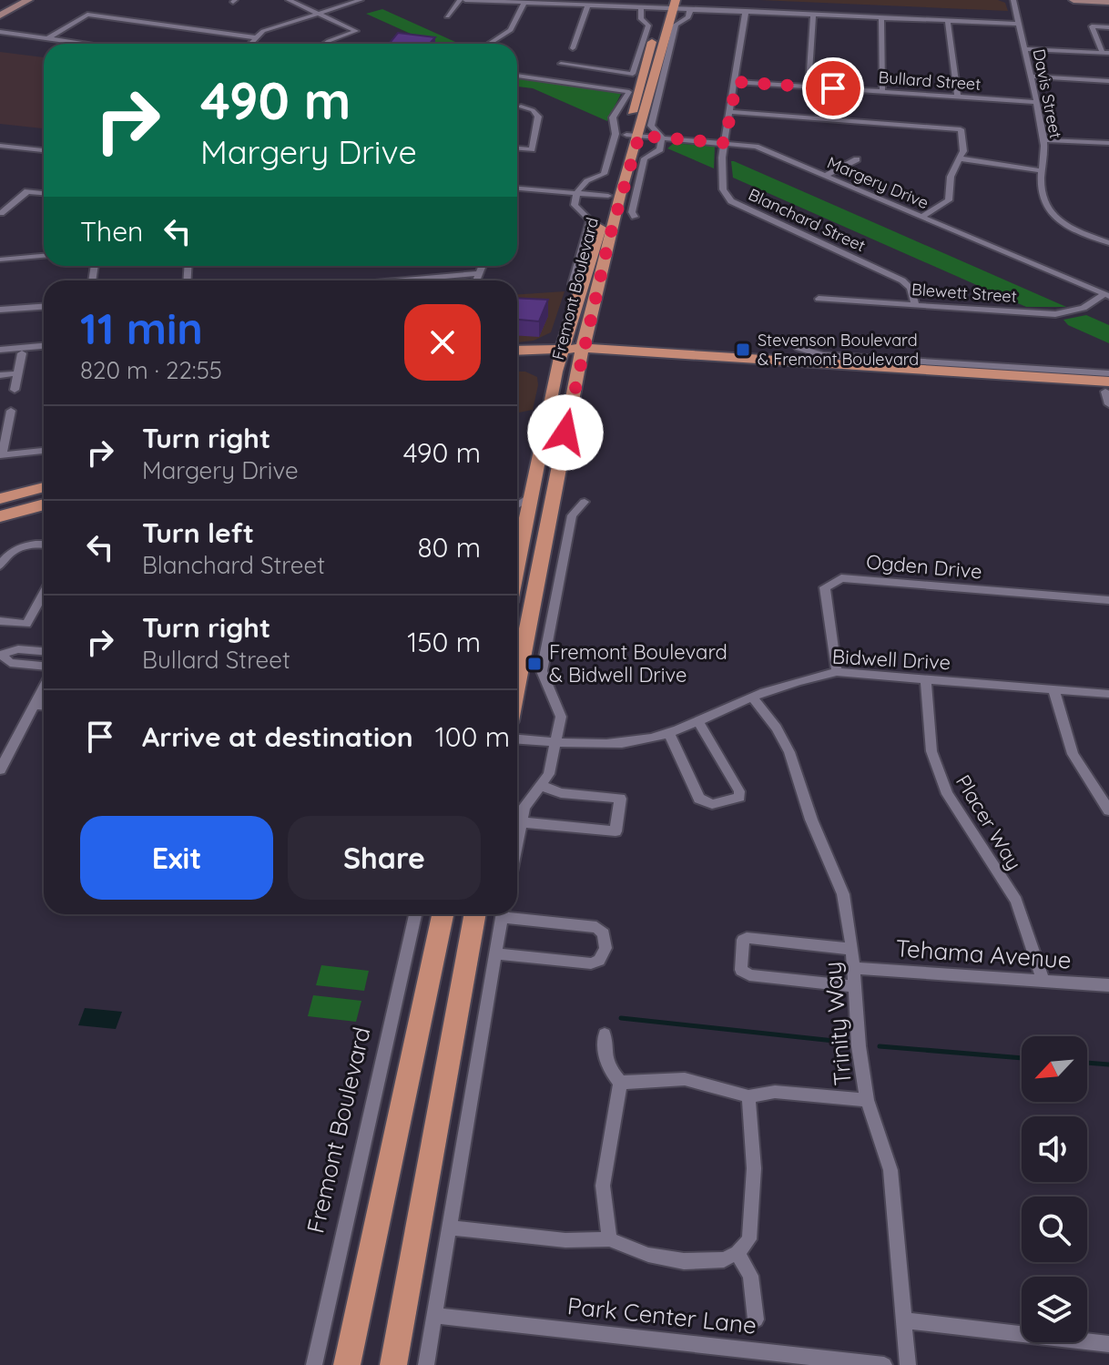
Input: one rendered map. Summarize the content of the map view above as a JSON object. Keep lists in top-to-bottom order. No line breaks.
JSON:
{"streets":{"main road":["Fremont Boulevard"],"street":["Bullard Street","Davis Street","Margery Drive","Blanchard Street","Blewett Street","Ogden Drive","Bidwell Drive","Placer Way","Tehama Avenue","Trinity Way","Park Center Lane"]},"crossings":[["Bullard Street","Davis Street"],["Bullard Street","Blanchard Street"],["Margery Drive","Blanchard Street"],["Margery Drive","Fremont Boulevard"],["Margery Drive","Blewett Street"],["Blanchard Street","Blewett Street"],["Ogden Drive","Bidwell Drive"],["Bidwell Drive","Placer Way"],["Bidwell Drive","Trinity Way"],["Placer Way","Tehama Avenue"],["Tehama Avenue","Trinity Way"]],"places":{"transit":["Stevenson Boulevard & Fremont Boulevard","Fremont Boulevard & Bidwell Drive"]},"north":"bottom left","page":{"turn":["490 m","Margery Drive"],"then":"Then","heading":["11 min","820 m · 22:55"],"list":[{"name":"Turn right","note":"Margery Drive","value":"490 m"},{"name":"Turn left","note":"Blanchard Street","value":"80 m"},{"name":"Turn right","note":"Bullard Street","value":"150 m"},{"name":"Arrive at destination","value":"100 m"}],"buttons":["Exit","Share"]}}
